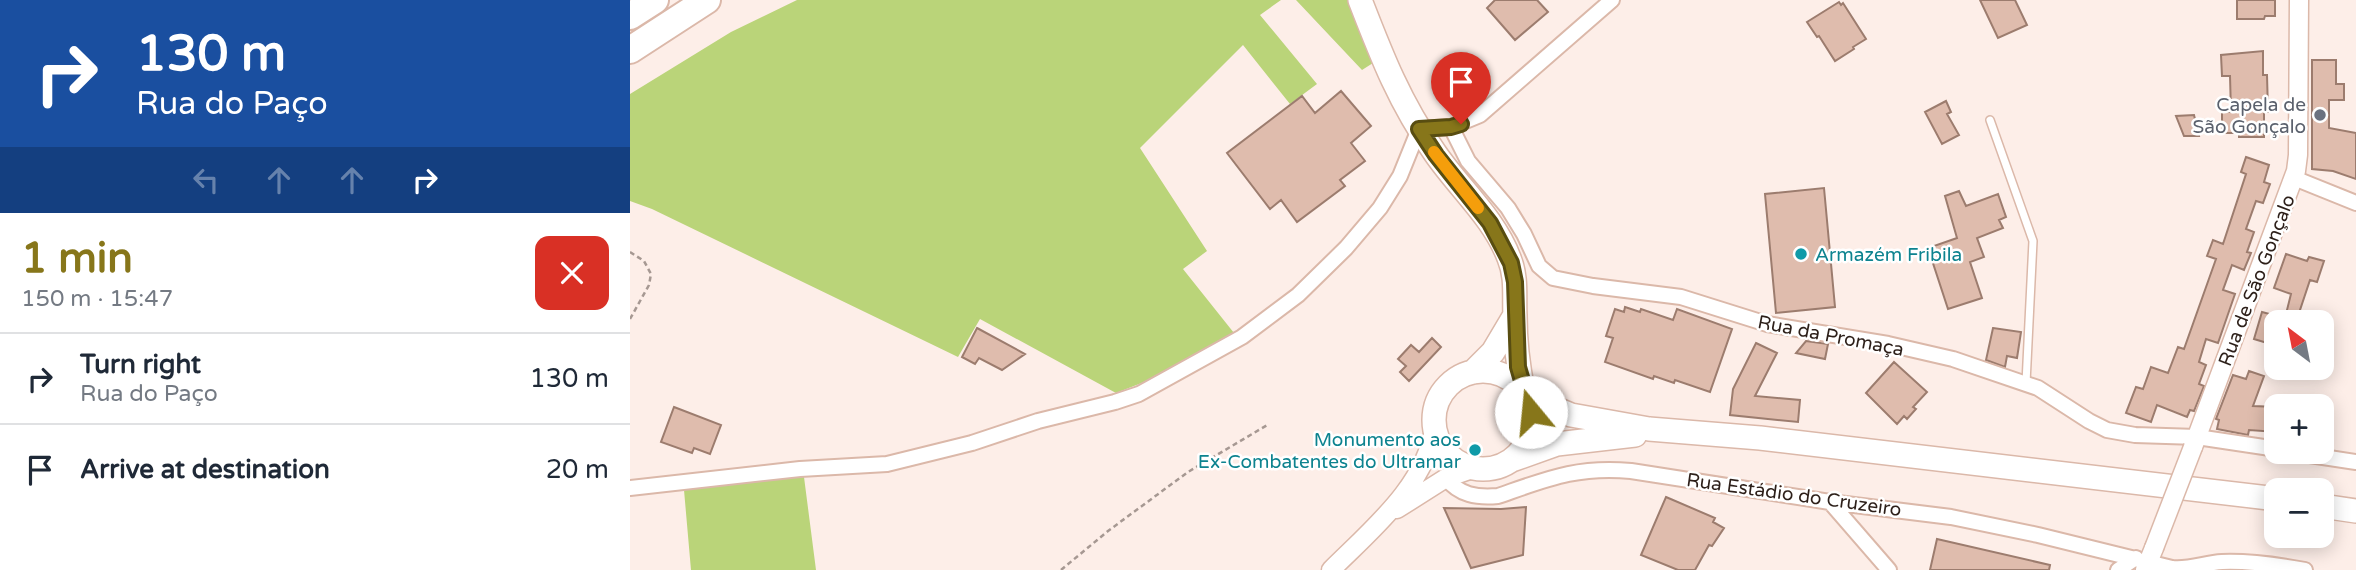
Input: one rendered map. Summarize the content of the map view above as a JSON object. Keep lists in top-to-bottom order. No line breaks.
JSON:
{"streets":{"street":["Rua de São Gonçalo","Rua da Promaça","Rua Estádio do Cruzeiro"]},"crossings":[["Rua de São Gonçalo","Rua da Promaça"],["Rua de São Gonçalo","Rua Estádio do Cruzeiro"]],"places":["Capela de São Gonçalo","Armazém Fribila","Monumento aos Ex-Combatentes do Ultramar"],"north":"top left","page":{"turn":["130 m","Rua do Paço"],"heading":["1 min","150 m · 15:47"],"map_buttons":["+","−"],"list":[{"name":"Turn right","note":"Rua do Paço","value":"130 m"},{"name":"Arrive at destination","value":"20 m"}]}}
